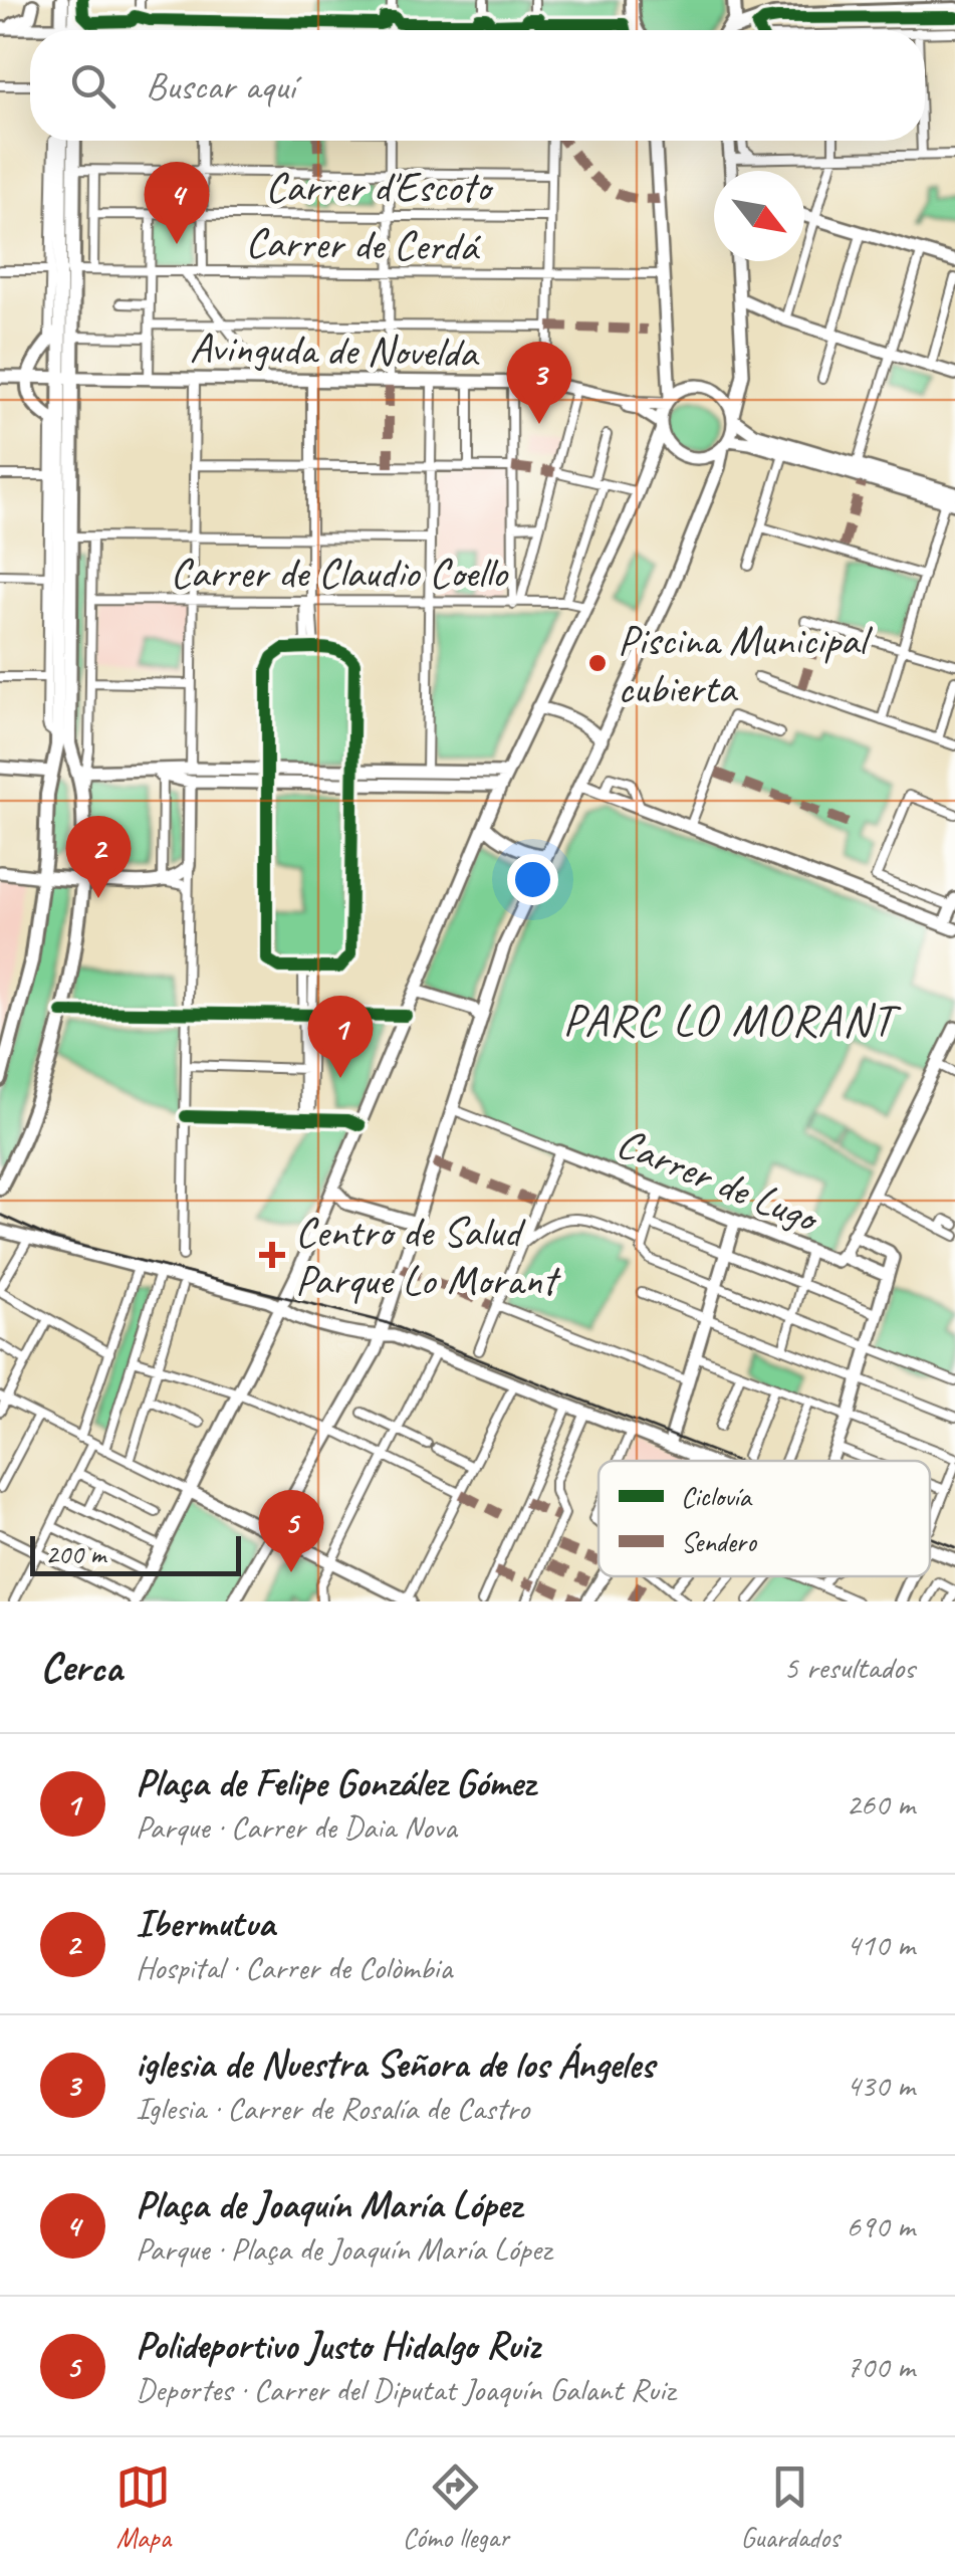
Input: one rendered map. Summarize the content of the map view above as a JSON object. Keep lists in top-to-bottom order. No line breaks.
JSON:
{"streets":{"main road":["Avinguda de Novelda","Carrer de Lugo"],"street":["Carrer d'Escoto","Carrer de Cerdá","Carrer de Claudio Coello"]},"districts":["PARC LO MORANT"],"places":{"other":["Piscina Municipal cubierta"],"health":["Centro de Salud Parque Lo Morant"]},"legend":["Ciclovía","Sendero"],"scale_bar":"200 m","north":"bottom right","page":{"search":"Buscar aquí","pins":["4","3","2","1","5"],"scale":"200 m","heading":["Cerca","5 resultados"],"list":[{"mark":"1","name":"Plaça de Felipe González Gómez","note":"Parque · Carrer de Daia Nova","value":"260 m"},{"mark":"2","name":"Ibermutua","note":"Hospital · Carrer de Colòmbia","value":"410 m"},{"mark":"3","name":"iglesia de Nuestra Señora de los Ángeles","note":"Iglesia · Carrer de Rosalía de Castro","value":"430 m"},{"mark":"4","name":"Plaça de Joaquín María López","note":"Parque · Plaça de Joaquín María López","value":"690 m"},{"mark":"5","name":"Polideportivo Justo Hidalgo Ruiz","note":"Deportes · Carrer del Diputat Joaquín Galant Ruiz","value":"700 m"}],"nav":["Mapa","Cómo llegar","Guardados"]}}
